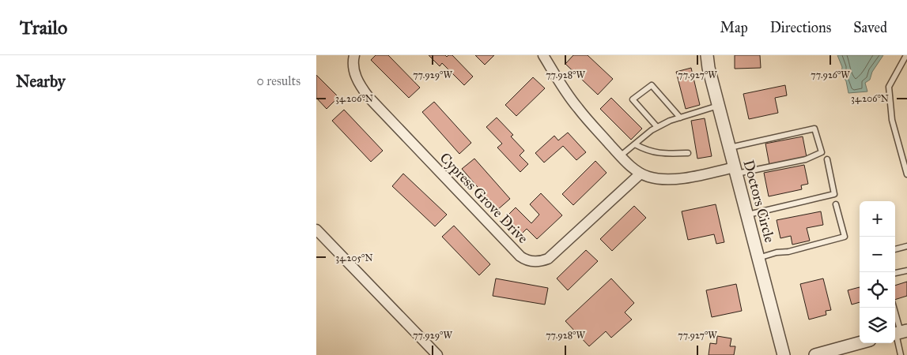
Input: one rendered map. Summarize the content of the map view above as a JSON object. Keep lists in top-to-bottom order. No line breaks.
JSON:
{"streets":{"street":["Cypress Grove Drive","Doctors Circle"]},"page":{"header":"Trailo","nav":["Map","Directions","Saved"],"heading":["Nearby","0 results"],"map_buttons":["+","−"]},"coordinates":["77.929°W","77.928°W","77.927°W","77.926°W","34.206°N","34.205°N"]}
